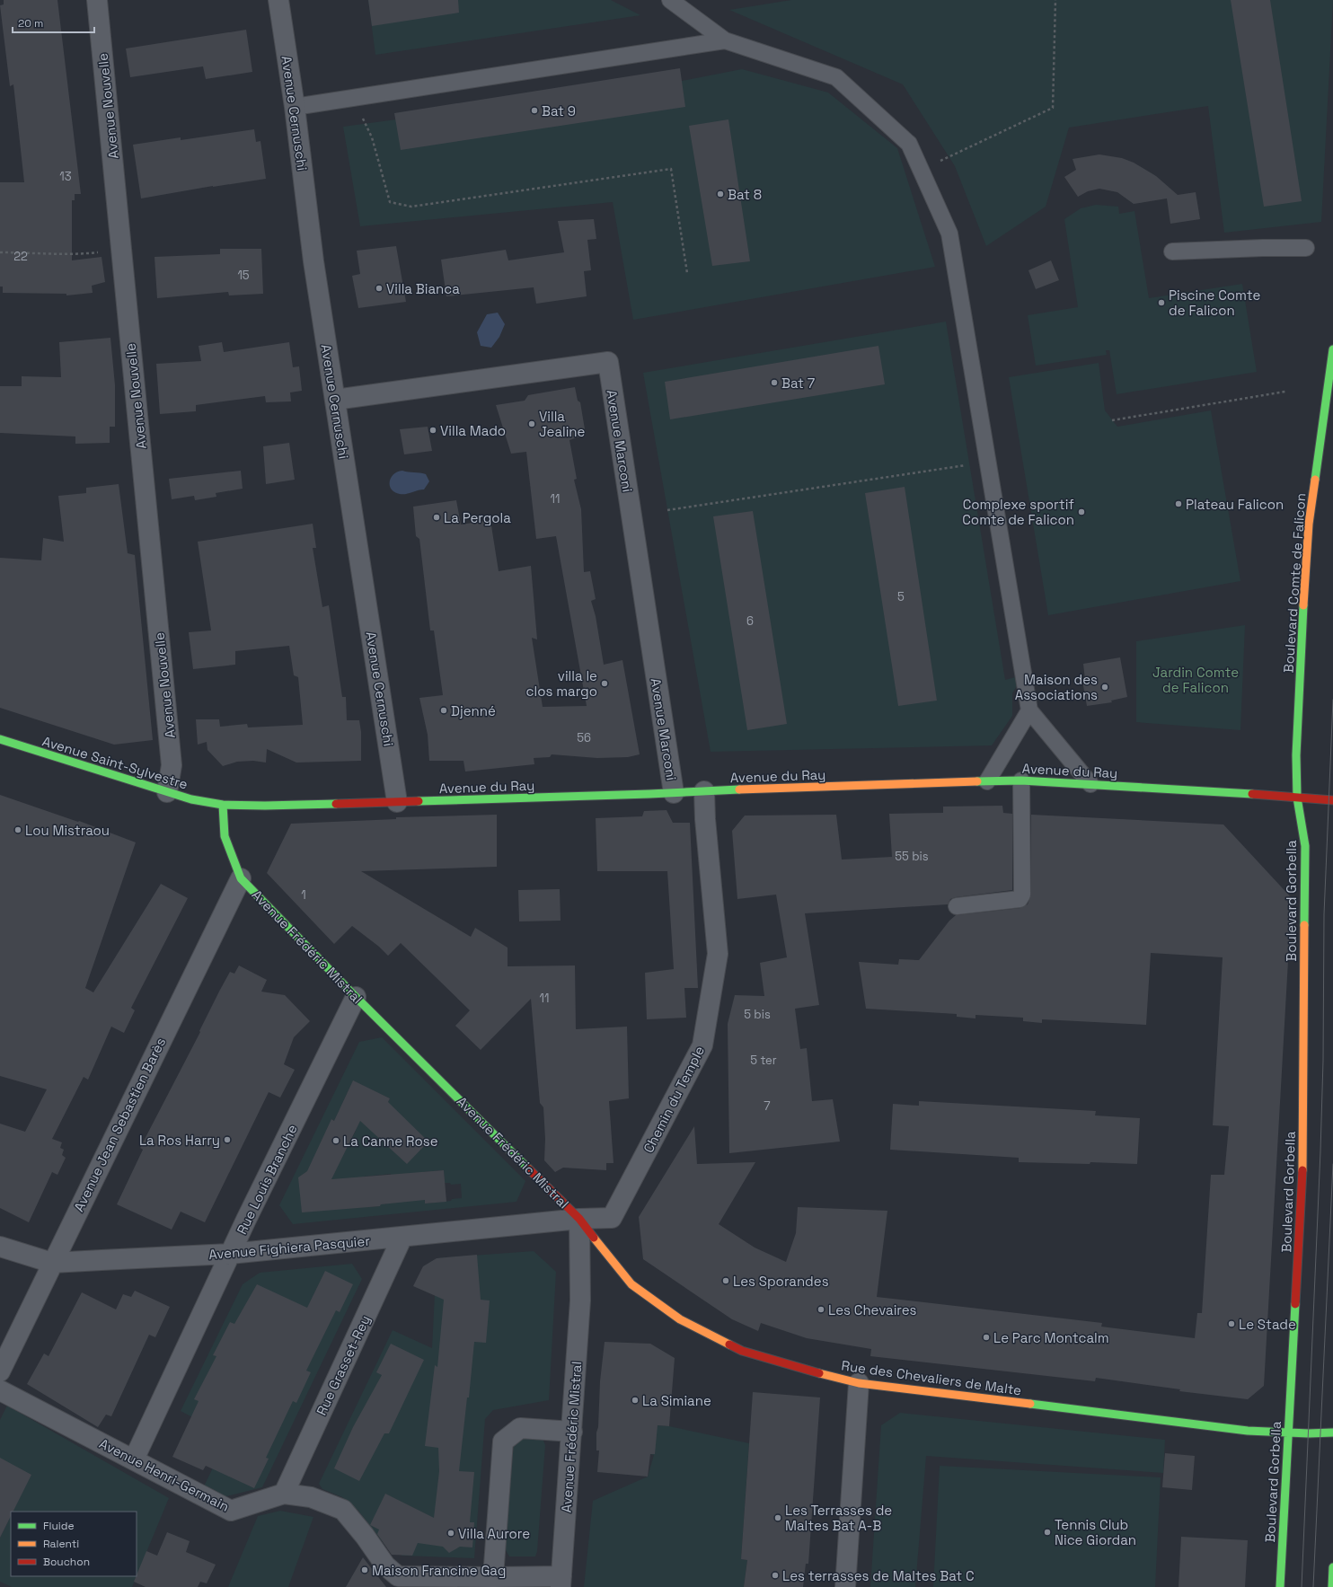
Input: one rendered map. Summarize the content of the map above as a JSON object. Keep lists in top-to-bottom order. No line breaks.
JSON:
{"streets":{"main road":["Boulevard Comte de Falicon","Avenue Saint-Sylvestre","Avenue du Ray","Boulevard Gorbella","Avenue Frédéric Mistral","Rue des Chevaliers de Malte"],"street":["Avenue Nouvelle","Avenue Cernuschi","Avenue Marconi","Chemin du Temple","Avenue Jean Sebastien Barès","Rue Louis Branche","Avenue Fighiera Pasquier","Rue Grasset-Rey","Avenue Henri-Germain"]},"crossings":[["Avenue Nouvelle","Avenue Saint-Sylvestre"],["Avenue Cernuschi","Avenue Marconi"],["Avenue Cernuschi","Avenue du Ray"],["Avenue Marconi","Avenue du Ray"],["Boulevard Comte de Falicon","Avenue du Ray"],["Boulevard Comte de Falicon","Boulevard Gorbella"],["Avenue Saint-Sylvestre","Avenue du Ray"],["Avenue Saint-Sylvestre","Avenue Frédéric Mistral"],["Avenue du Ray","Boulevard Gorbella"],["Avenue du Ray","Avenue Frédéric Mistral"],["Avenue du Ray","Chemin du Temple"],["Boulevard Gorbella","Rue des Chevaliers de Malte"],["Avenue Frédéric Mistral","Chemin du Temple"],["Avenue Frédéric Mistral","Avenue Jean Sebastien Barès"],["Avenue Frédéric Mistral","Rue Louis Branche"],["Avenue Frédéric Mistral","Avenue Fighiera Pasquier"],["Avenue Frédéric Mistral","Rue des Chevaliers de Malte"],["Avenue Frédéric Mistral","Avenue Henri-Germain"],["Chemin du Temple","Avenue Fighiera Pasquier"],["Chemin du Temple","Rue des Chevaliers de Malte"],["Avenue Jean Sebastien Barès","Avenue Fighiera Pasquier"],["Rue Louis Branche","Avenue Fighiera Pasquier"],["Rue Louis Branche","Avenue Henri-Germain"],["Avenue Fighiera Pasquier","Rue Grasset-Rey"],["Avenue Fighiera Pasquier","Rue des Chevaliers de Malte"],["Rue Grasset-Rey","Avenue Henri-Germain"]],"parks":["Jardin Comte de Falicon"],"places":["Bat 9","Bat 8","Villa Bianca","Piscine Comte de Falicon","Bat 7","Villa Jealine","Villa Mado","Plateau Falicon","Complexe sportif Comte de Falicon","La Pergola","villa le clos margo","Maison des Associations","Djenné","Lou Mistraou","La Ros Harry","La Canne Rose","Les Sporandes","Les Chevaires","Le Stade","Le Parc Montcalm","La Simiane","Les Terrasses de Maltes Bat A-B","Tennis Club Nice Giordan","Villa Aurore","Maison Francine Gag","Les terrasses de Maltes Bat C"],"house_numbers":["13","22","15","11","5","6","56","55 bis","1","11","5 bis","5 ter","7"],"legend":["Fluide","Ralenti","Bouchon"],"scale_bar":"20 m"}
